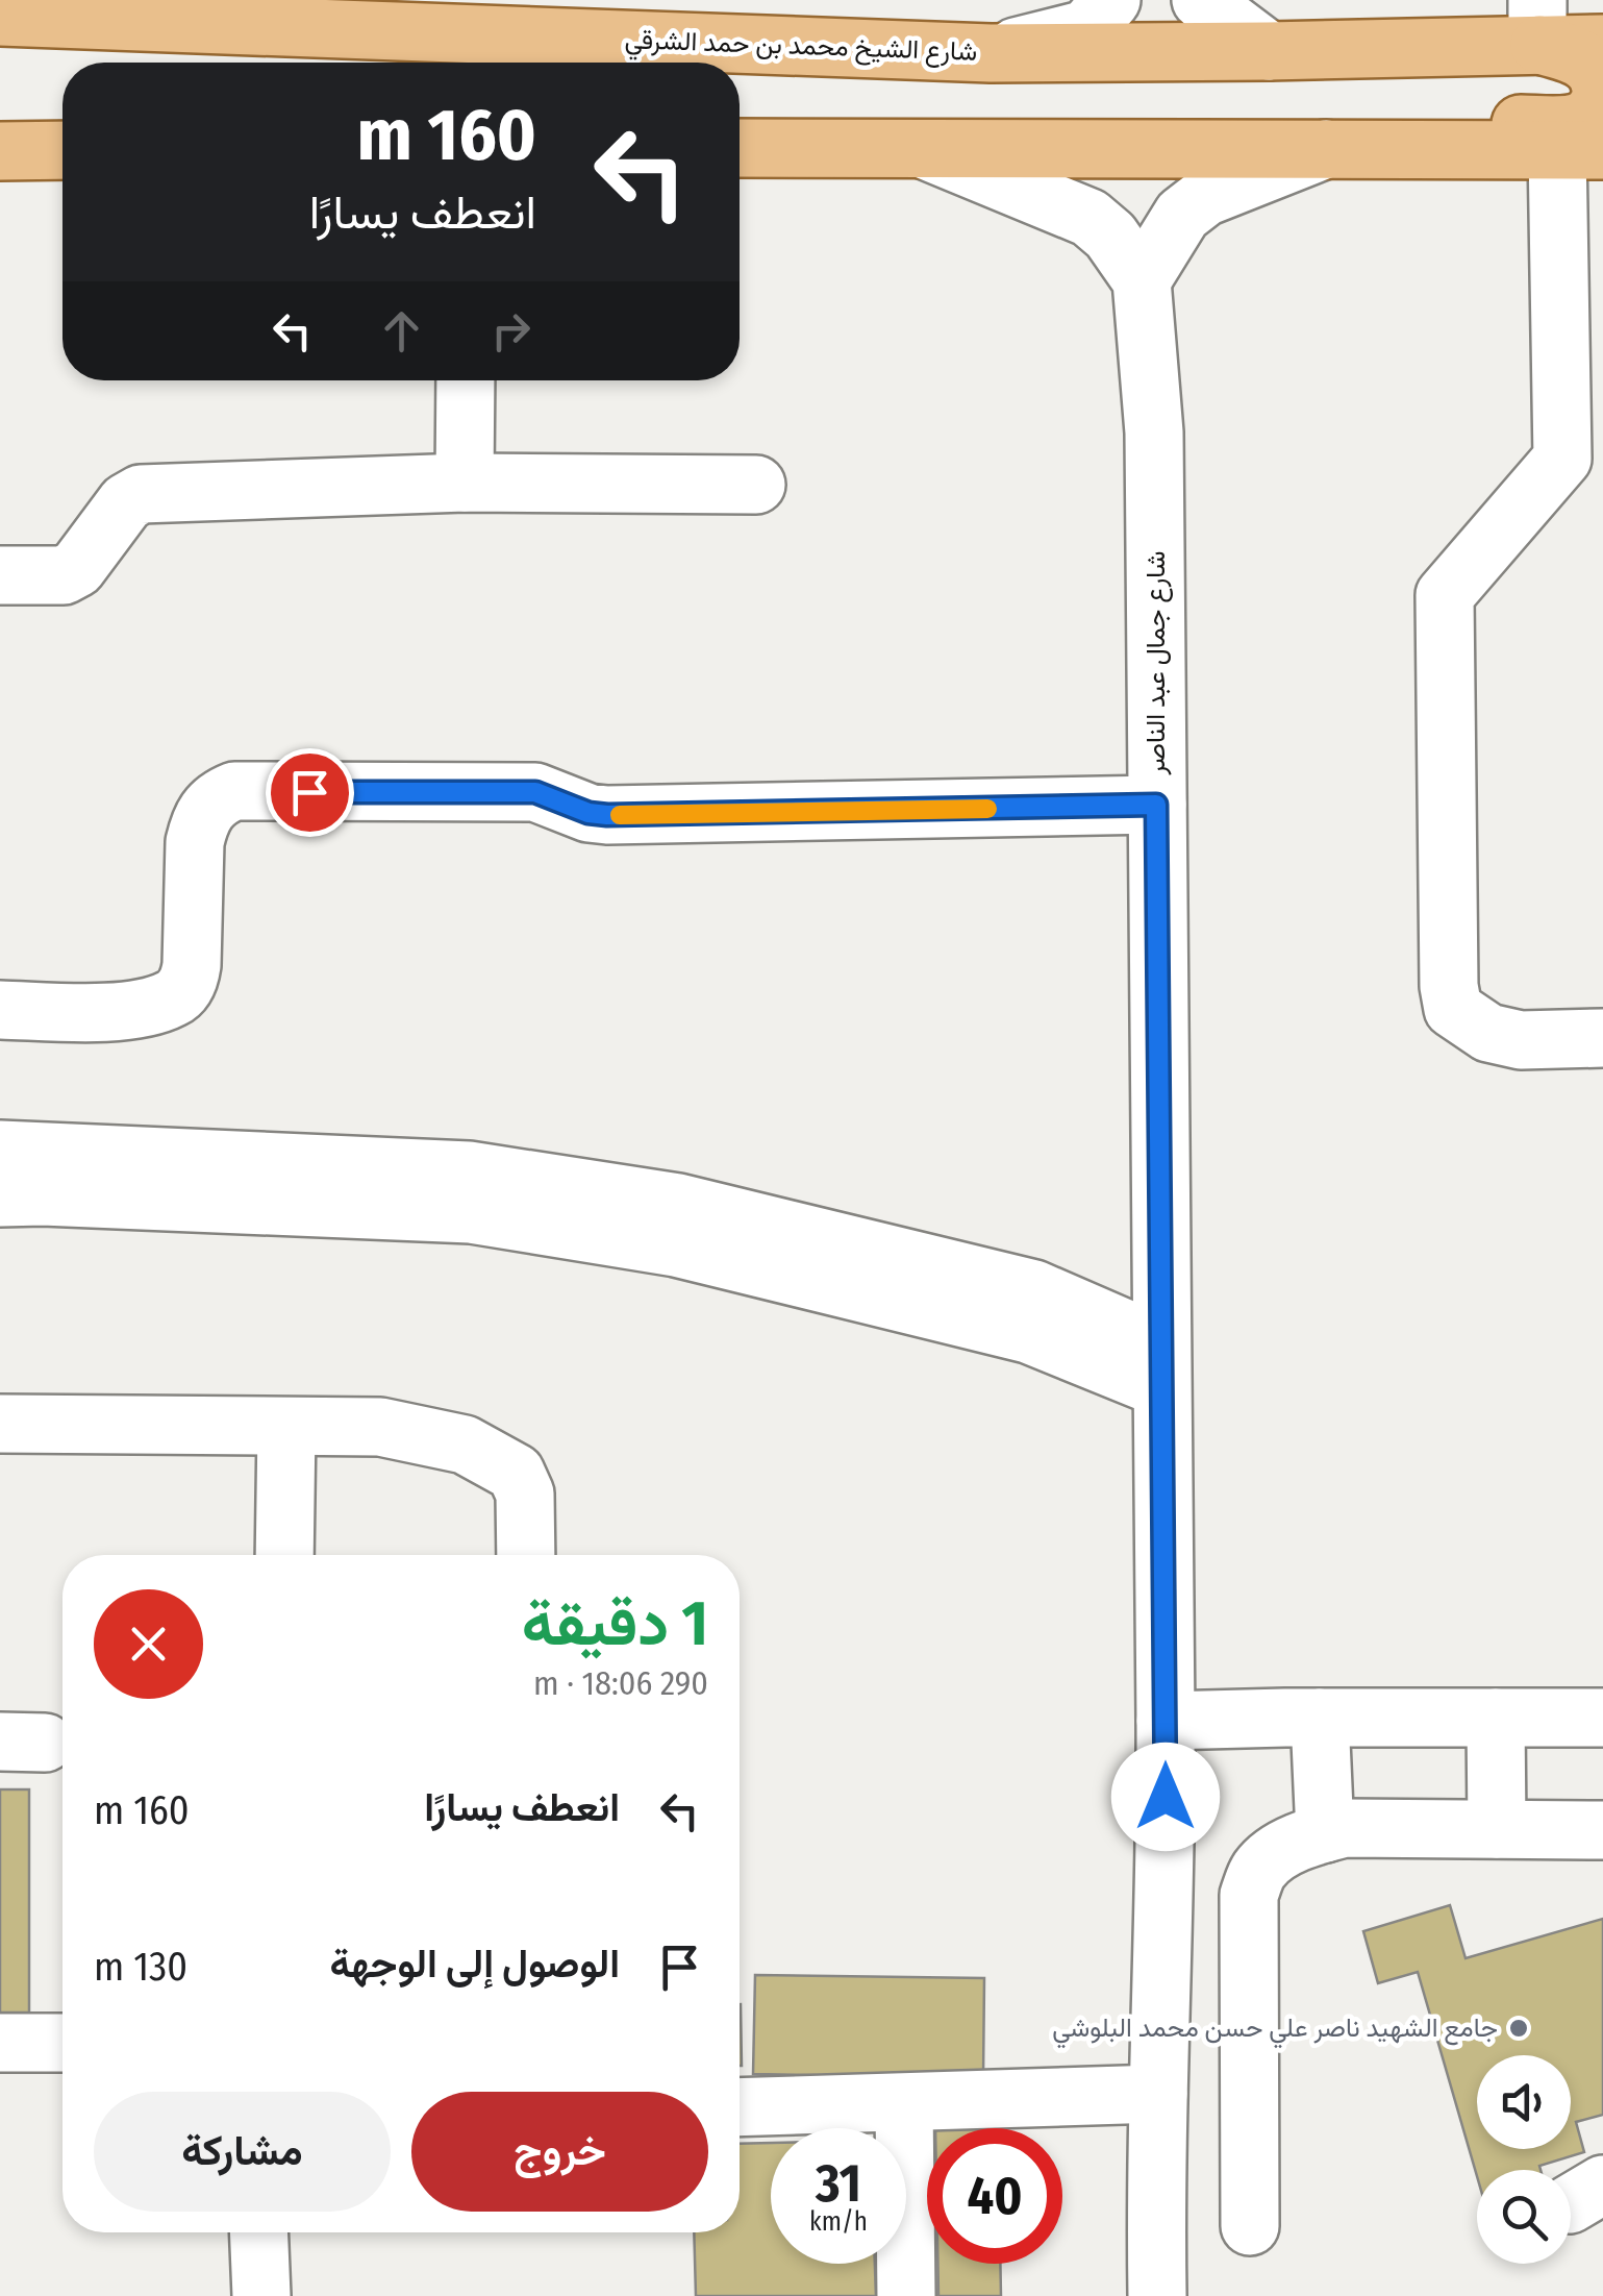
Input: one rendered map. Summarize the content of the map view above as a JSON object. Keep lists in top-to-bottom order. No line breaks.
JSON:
{"streets":{"main road":["شارع الشيخ محمد بن حمد الشرقي"],"street":["شارع جمال عبد الناصر"]},"places":["جامع الشهيد ناصر علي حسن محمد البلوشي"],"page":{"turn":["160 m","انعطف يسارًا"],"heading":["1 دقيقة","290 m · 18:06"],"list":[{"name":"انعطف يسارًا","value":"160 m"},{"name":"الوصول إلى الوجهة","value":"130 m"}],"buttons":["خروج","مشاركة"],"speed":"31 km/h","limit":"40"}}
